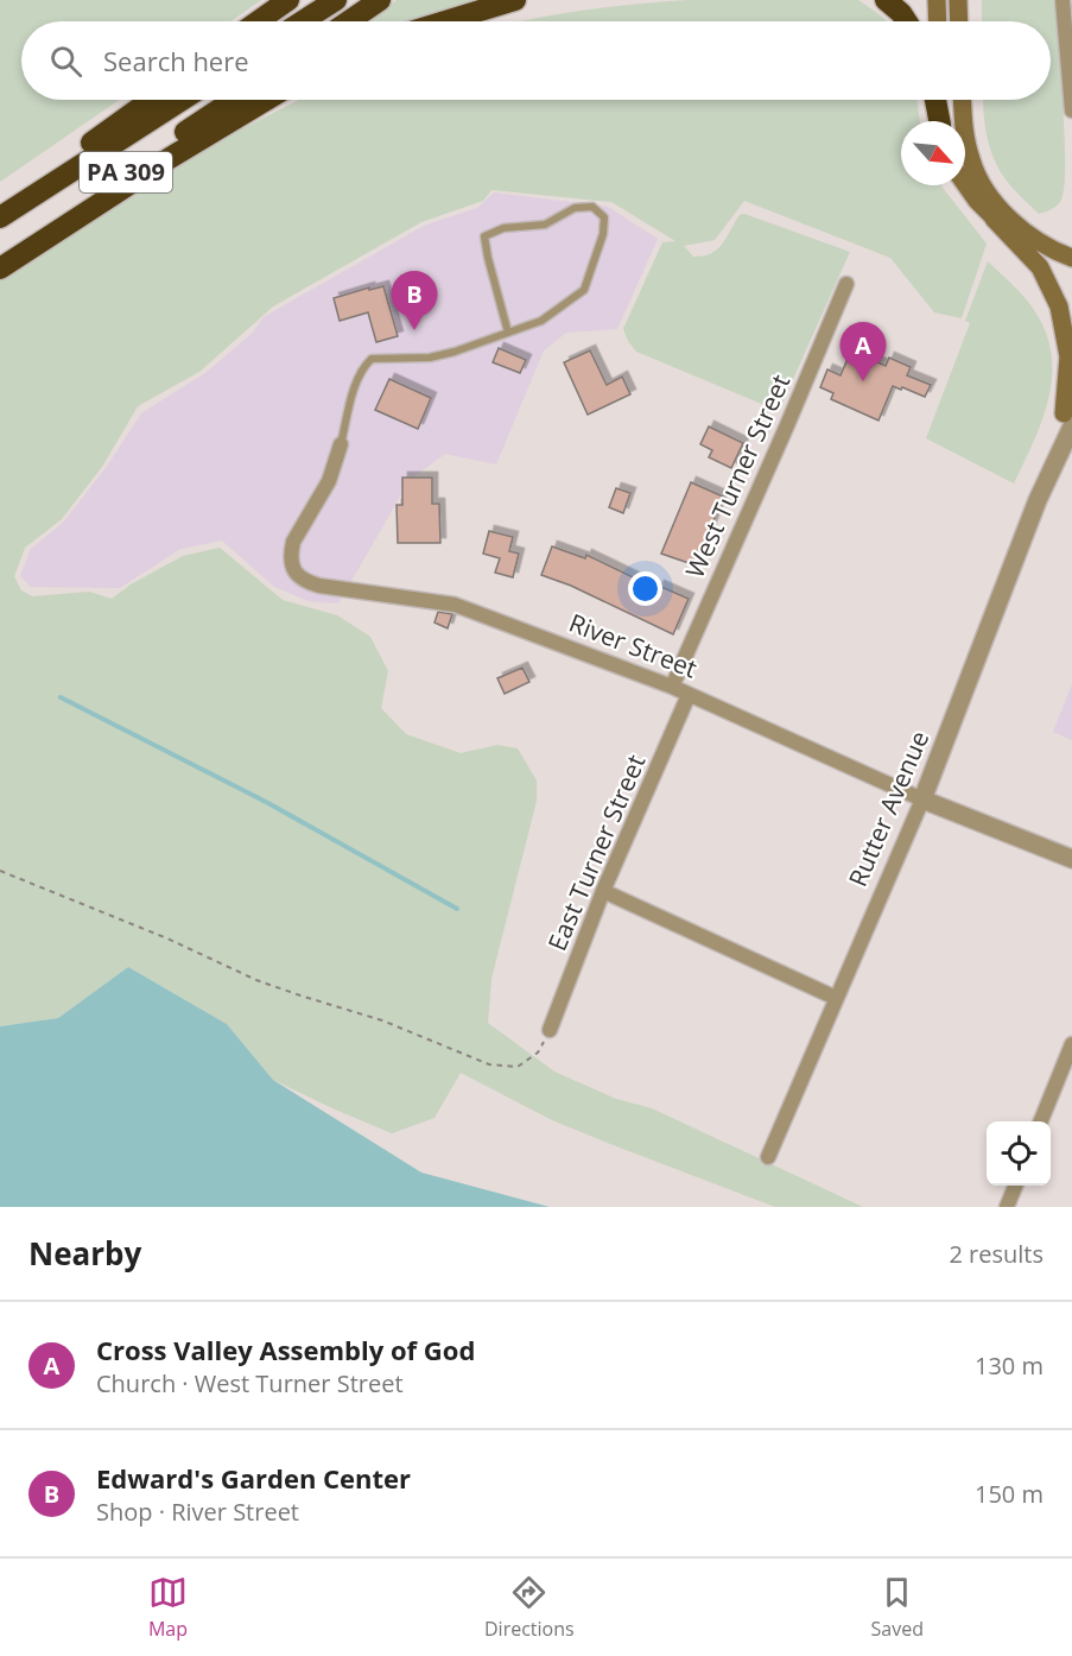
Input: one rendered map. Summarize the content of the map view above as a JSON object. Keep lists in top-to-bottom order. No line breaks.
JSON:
{"streets":{"highway":["PA 309"],"street":["West Turner Street","River Street","Rutter Avenue","East Turner Street"]},"crossings":[["West Turner Street","River Street"],["River Street","Rutter Avenue"],["River Street","East Turner Street"]],"north":"bottom right","page":{"search":"Search here","pins":["B","A"],"heading":["Nearby","2 results"],"list":[{"mark":"A","name":"Cross Valley Assembly of God","note":"Church · West Turner Street","value":"130 m"},{"mark":"B","name":"Edward's Garden Center","note":"Shop · River Street","value":"150 m"}],"nav":["Map","Directions","Saved"]}}
